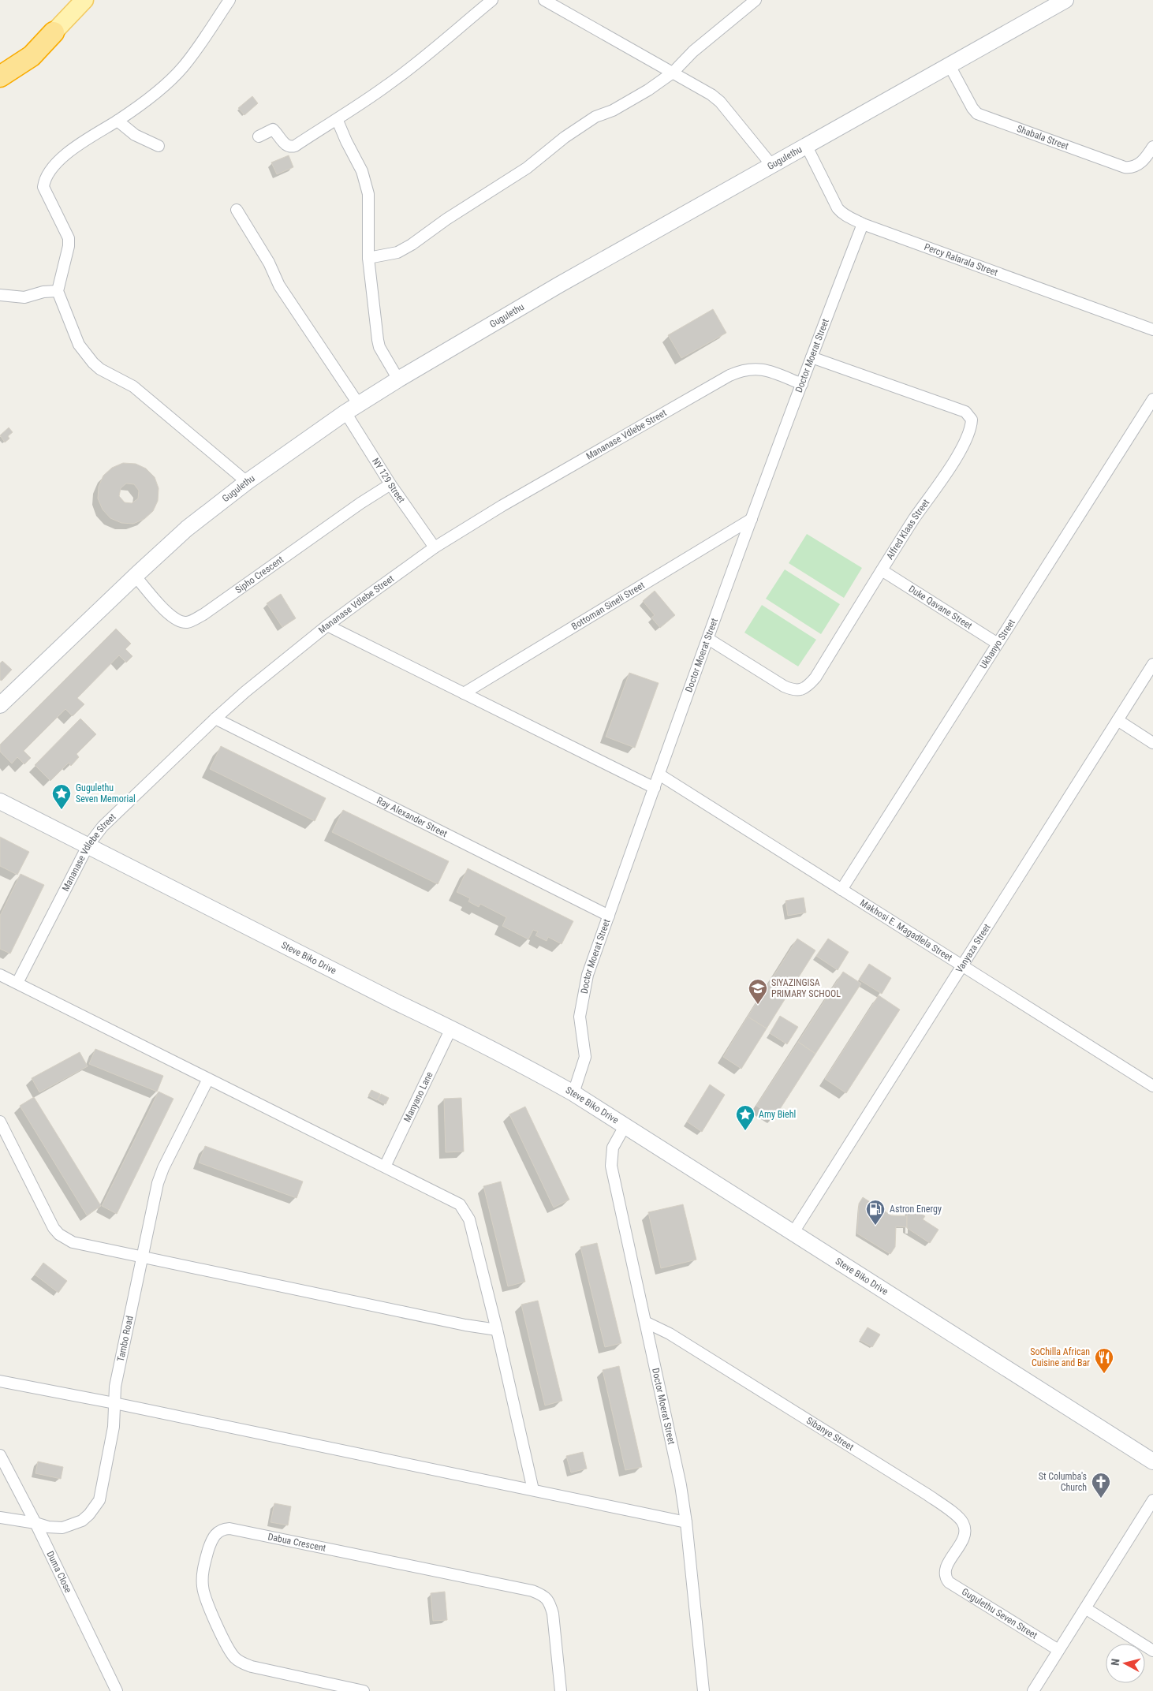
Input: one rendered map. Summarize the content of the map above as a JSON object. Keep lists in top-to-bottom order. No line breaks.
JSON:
{"streets":{"main road":["Gugulethu","Steve Biko Drive"],"street":["Shabala Street","Percy Ralarala Street","Doctor Moerat Street","Mananase Vdlebe Street","NY 129 Street","Alfred Klaas Street","Sipho Crescent","Bottoman Sineli Street","Duke Qavane Street","Ukhanyo Street","Ray Alexander Street","Makhosi E. Magadlela Street","Vanyaza Street","Manyano Lane","Tambo Road","Sibanye Street","Dabua Crescent","Duma Close","Gugulethu Seven Street"]},"crossings":[["Shabala Street","Gugulethu"],["Gugulethu","Percy Ralarala Street"],["Gugulethu","NY 129 Street"],["Gugulethu","Sipho Crescent"],["Percy Ralarala Street","Doctor Moerat Street"],["Doctor Moerat Street","Mananase Vdlebe Street"],["Doctor Moerat Street","Alfred Klaas Street"],["Doctor Moerat Street","Bottoman Sineli Street"],["Doctor Moerat Street","Ray Alexander Street"],["Doctor Moerat Street","Makhosi E. Magadlela Street"],["Doctor Moerat Street","Steve Biko Drive"],["Doctor Moerat Street","Sibanye Street"],["Mananase Vdlebe Street","NY 129 Street"],["Mananase Vdlebe Street","Ray Alexander Street"],["Mananase Vdlebe Street","Steve Biko Drive"],["NY 129 Street","Sipho Crescent"],["Alfred Klaas Street","Duke Qavane Street"],["Duke Qavane Street","Ukhanyo Street"],["Ukhanyo Street","Makhosi E. Magadlela Street"],["Makhosi E. Magadlela Street","Vanyaza Street"],["Vanyaza Street","Steve Biko Drive"],["Steve Biko Drive","Manyano Lane"],["Tambo Road","Duma Close"],["Sibanye Street","Gugulethu Seven Street"]],"places":{"place":["Gugulethu Seven Memorial","Amy Biehl"],"school or university":["SIYAZINGISA PRIMARY SCHOOL"],"fuel station":["Astron Energy"],"restaurant":["SoChilla African Cuisine and Bar"],"church":["St Columba's Church"]},"north":"left"}
